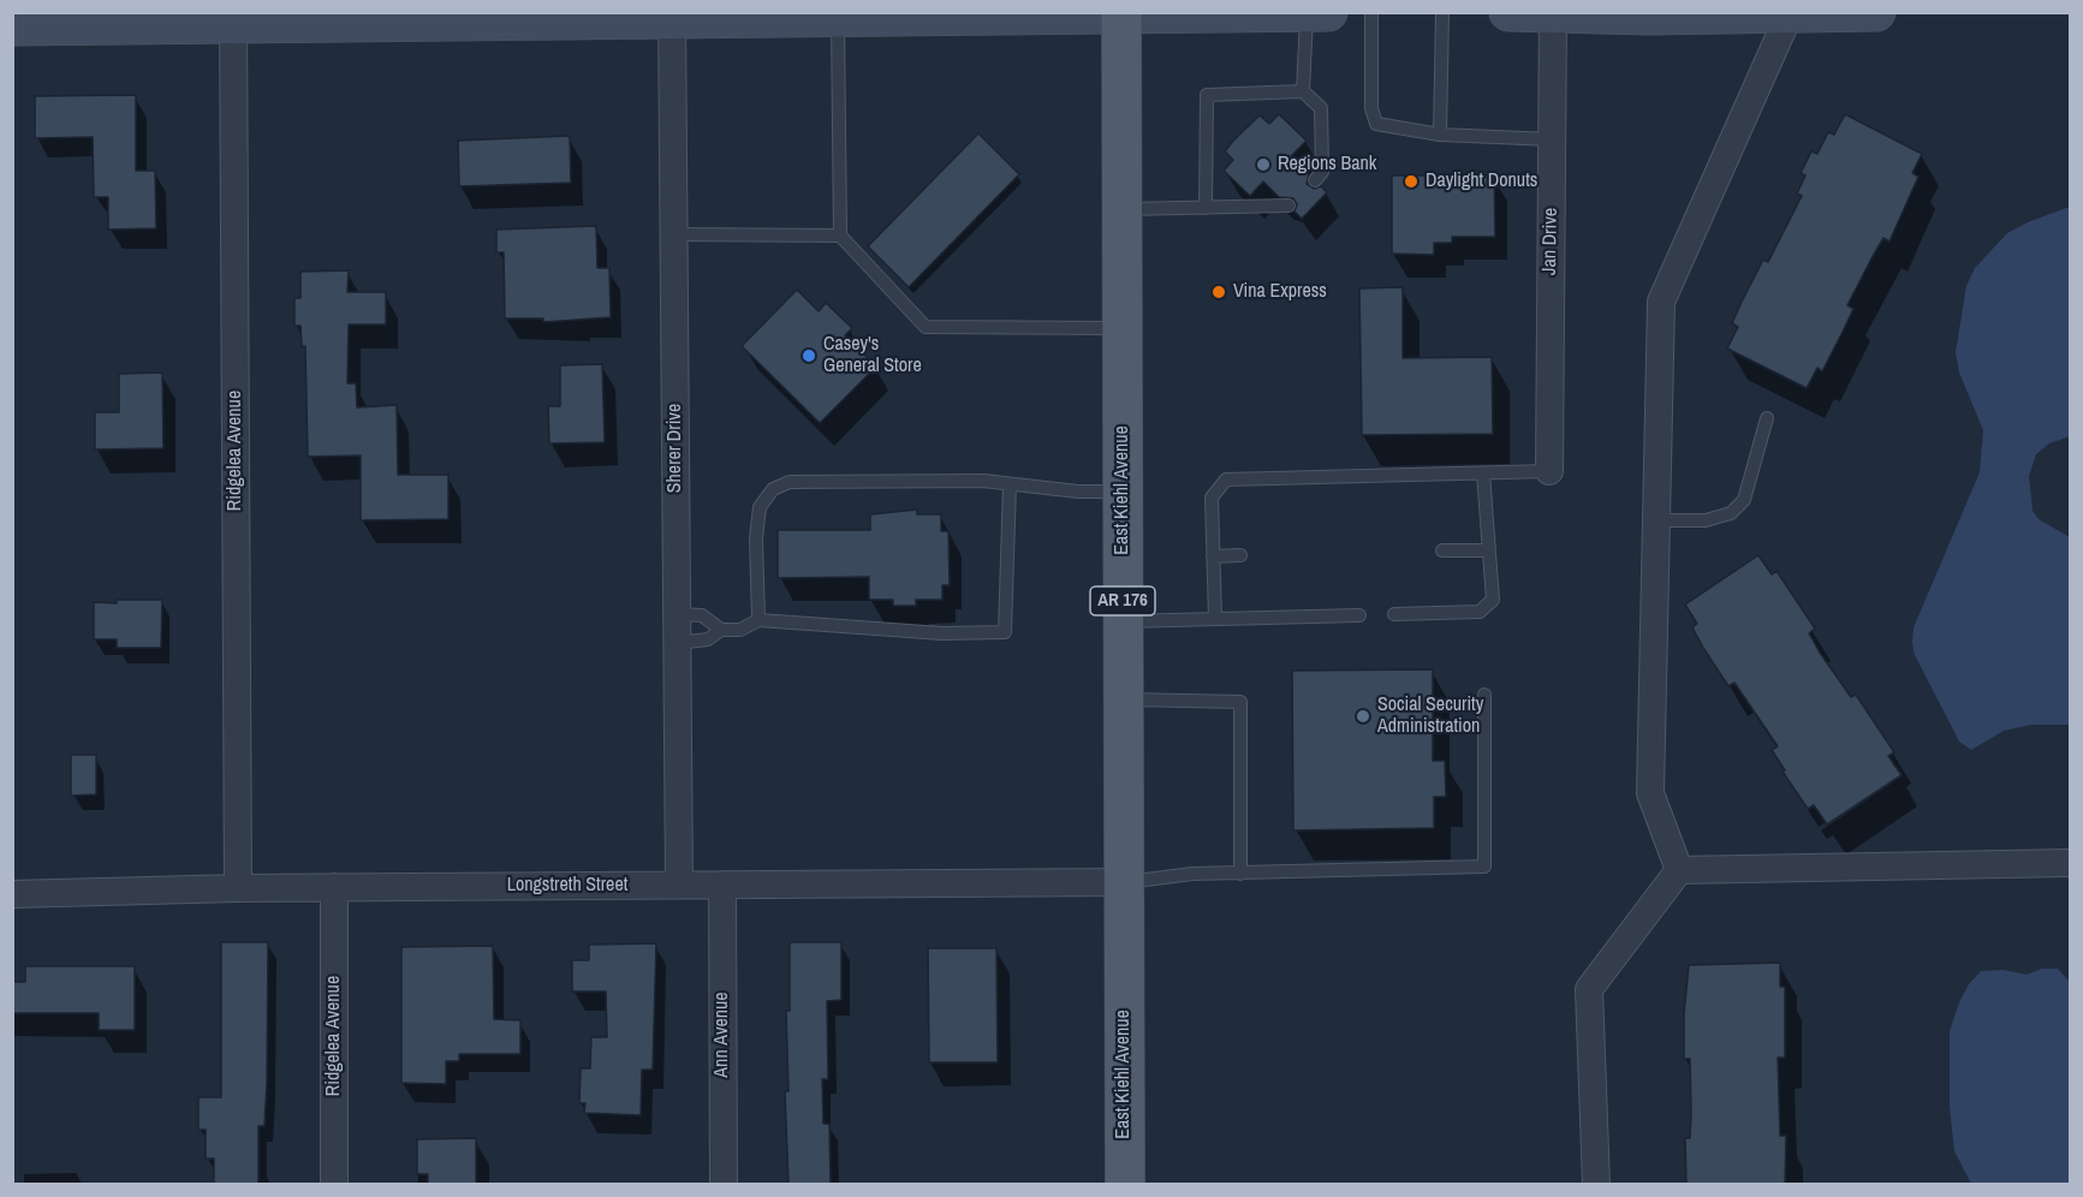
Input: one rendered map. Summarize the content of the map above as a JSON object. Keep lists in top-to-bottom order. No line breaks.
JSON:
{"streets":{"main road":["East Kiehl Avenue","AR 176"],"street":["Jan Drive","Sherer Drive","Ridgelea Avenue","Longstreth Street","Ann Avenue"]},"crossings":[["Sherer Drive","Longstreth Street"],["Ridgelea Avenue","Longstreth Street"],["East Kiehl Avenue","Longstreth Street"],["Longstreth Street","Ann Avenue"]],"places":["Regions Bank","Daylight Donuts","Vina Express","Casey's General Store","Social Security Administration"]}
